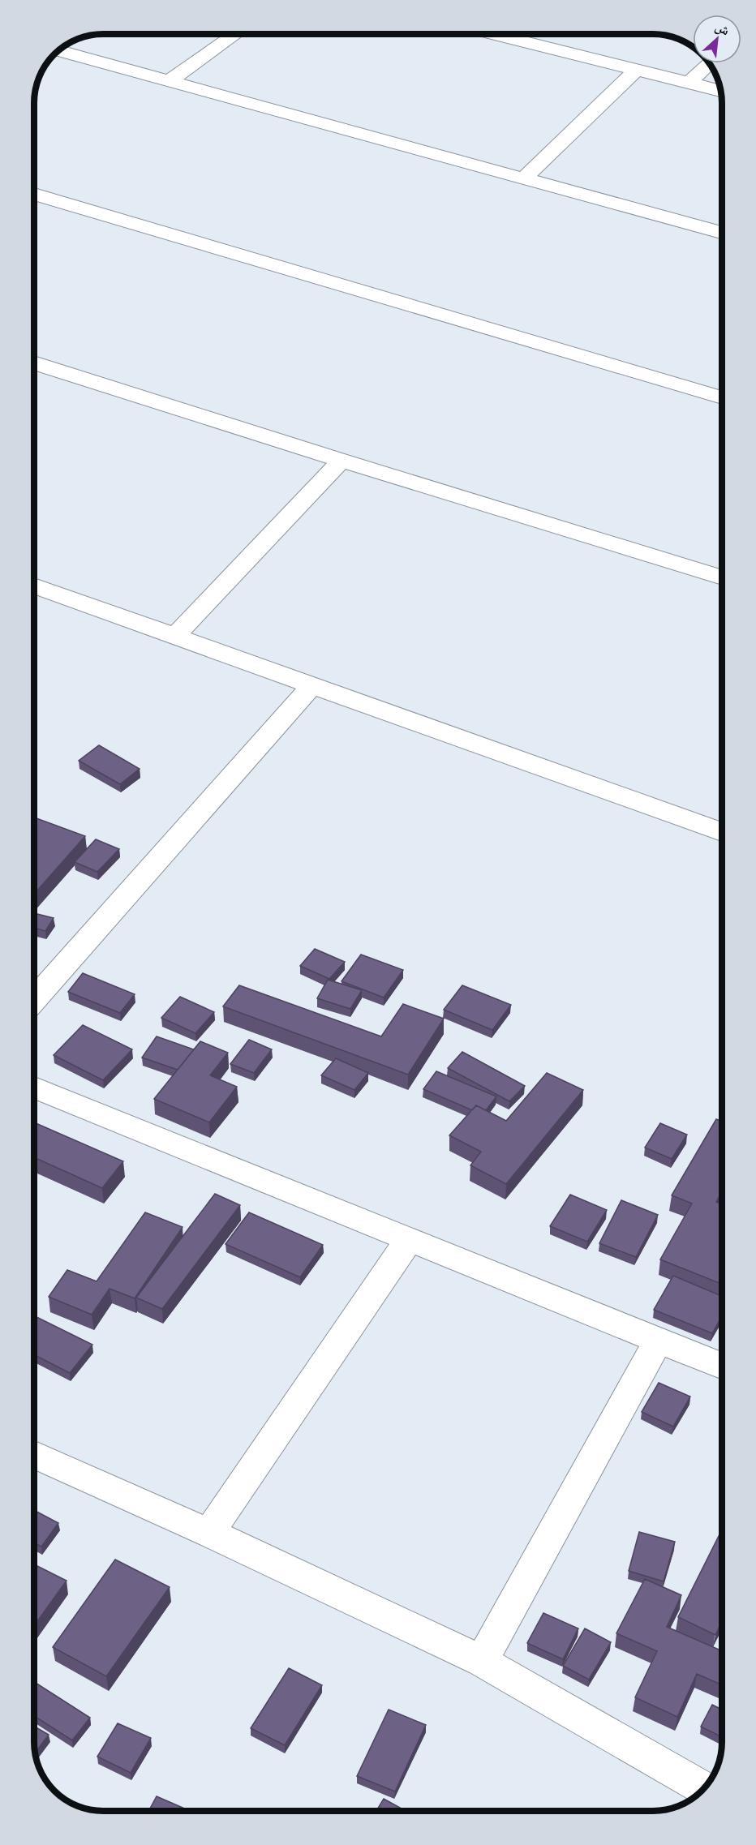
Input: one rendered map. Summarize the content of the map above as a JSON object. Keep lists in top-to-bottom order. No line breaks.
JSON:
{"north":"top right"}
